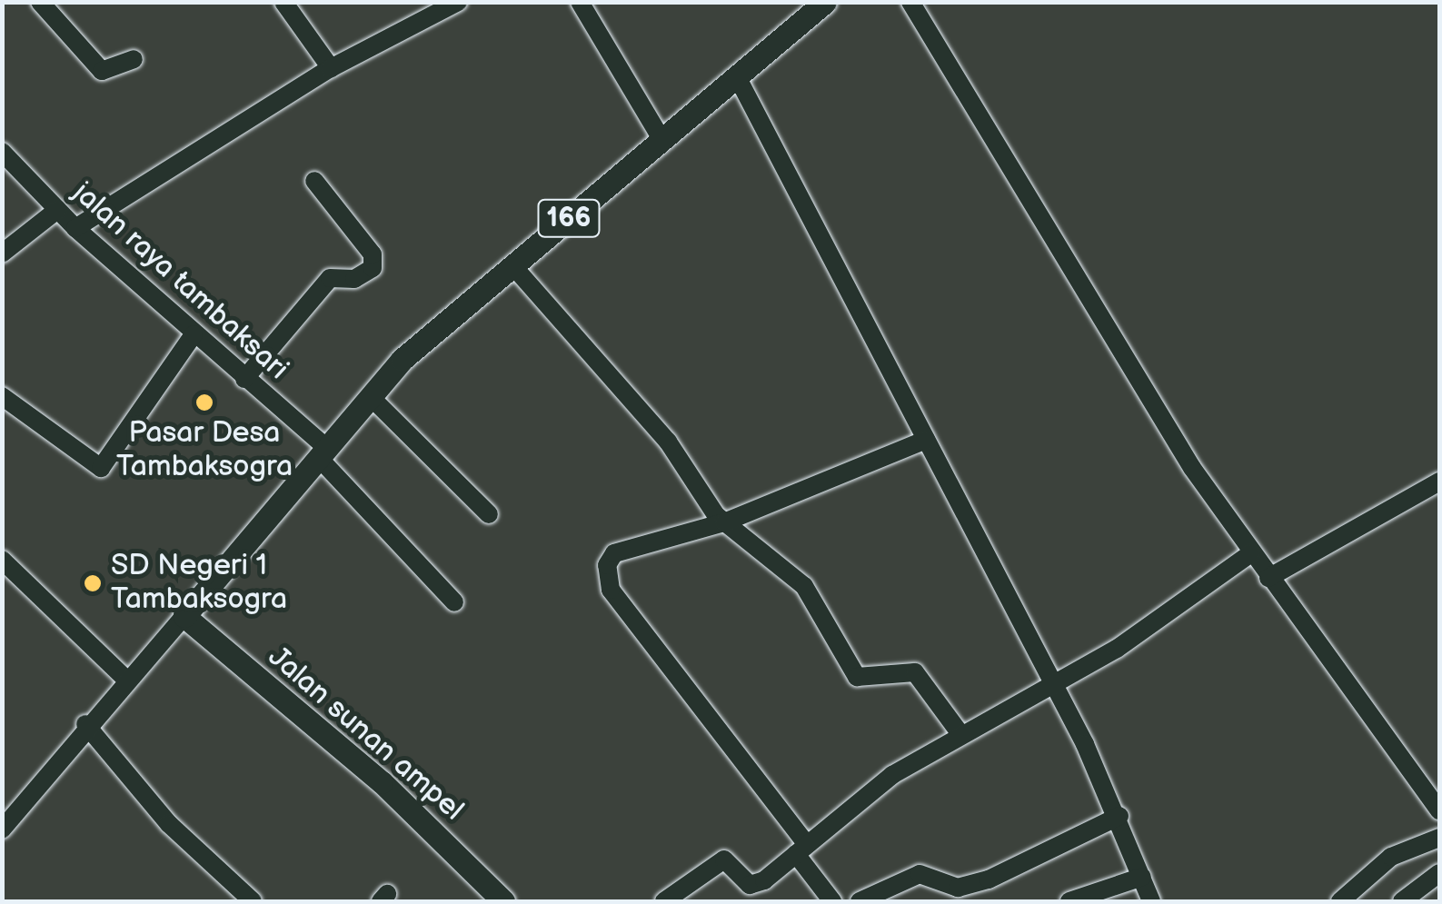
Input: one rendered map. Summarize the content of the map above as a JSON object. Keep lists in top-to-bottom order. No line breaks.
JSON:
{"streets":{"main road":["166","Jalan sunan ampel"],"street":["jalan raya tambaksari"]},"crossings":[["166","jalan raya tambaksari"],["166","Jalan sunan ampel"]],"places":["Pasar Desa Tambaksogra","SD Negeri 1 Tambaksogra"]}
